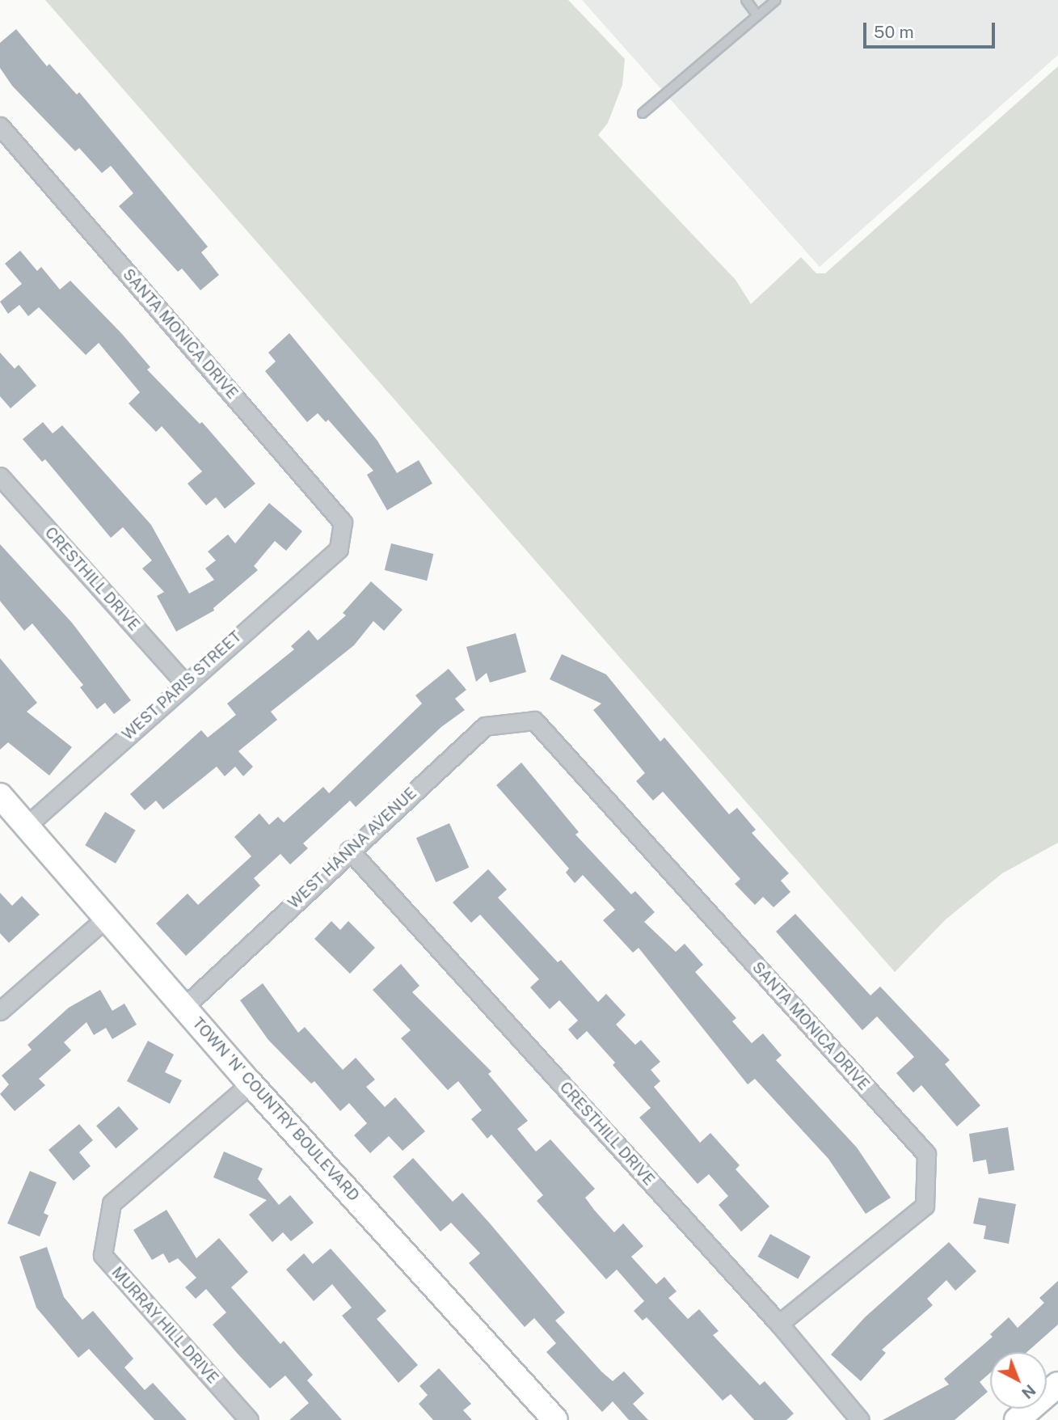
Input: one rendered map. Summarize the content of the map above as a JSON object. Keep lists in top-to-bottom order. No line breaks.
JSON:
{"streets":{"street":["SANTA MONICA DRIVE","CRESTHILL DRIVE","WEST PARIS STREET","WEST HANNA AVENUE","TOWN 'N' COUNTRY BOULEVARD","MURRAY HILL DRIVE"]},"crossings":[["SANTA MONICA DRIVE","CRESTHILL DRIVE"],["SANTA MONICA DRIVE","WEST PARIS STREET"],["SANTA MONICA DRIVE","WEST HANNA AVENUE"],["CRESTHILL DRIVE","WEST PARIS STREET"],["CRESTHILL DRIVE","WEST HANNA AVENUE"],["WEST PARIS STREET","TOWN 'N' COUNTRY BOULEVARD"],["WEST HANNA AVENUE","TOWN 'N' COUNTRY BOULEVARD"],["TOWN 'N' COUNTRY BOULEVARD","MURRAY HILL DRIVE"]],"scale_bar":"50 m","north":"bottom right"}
